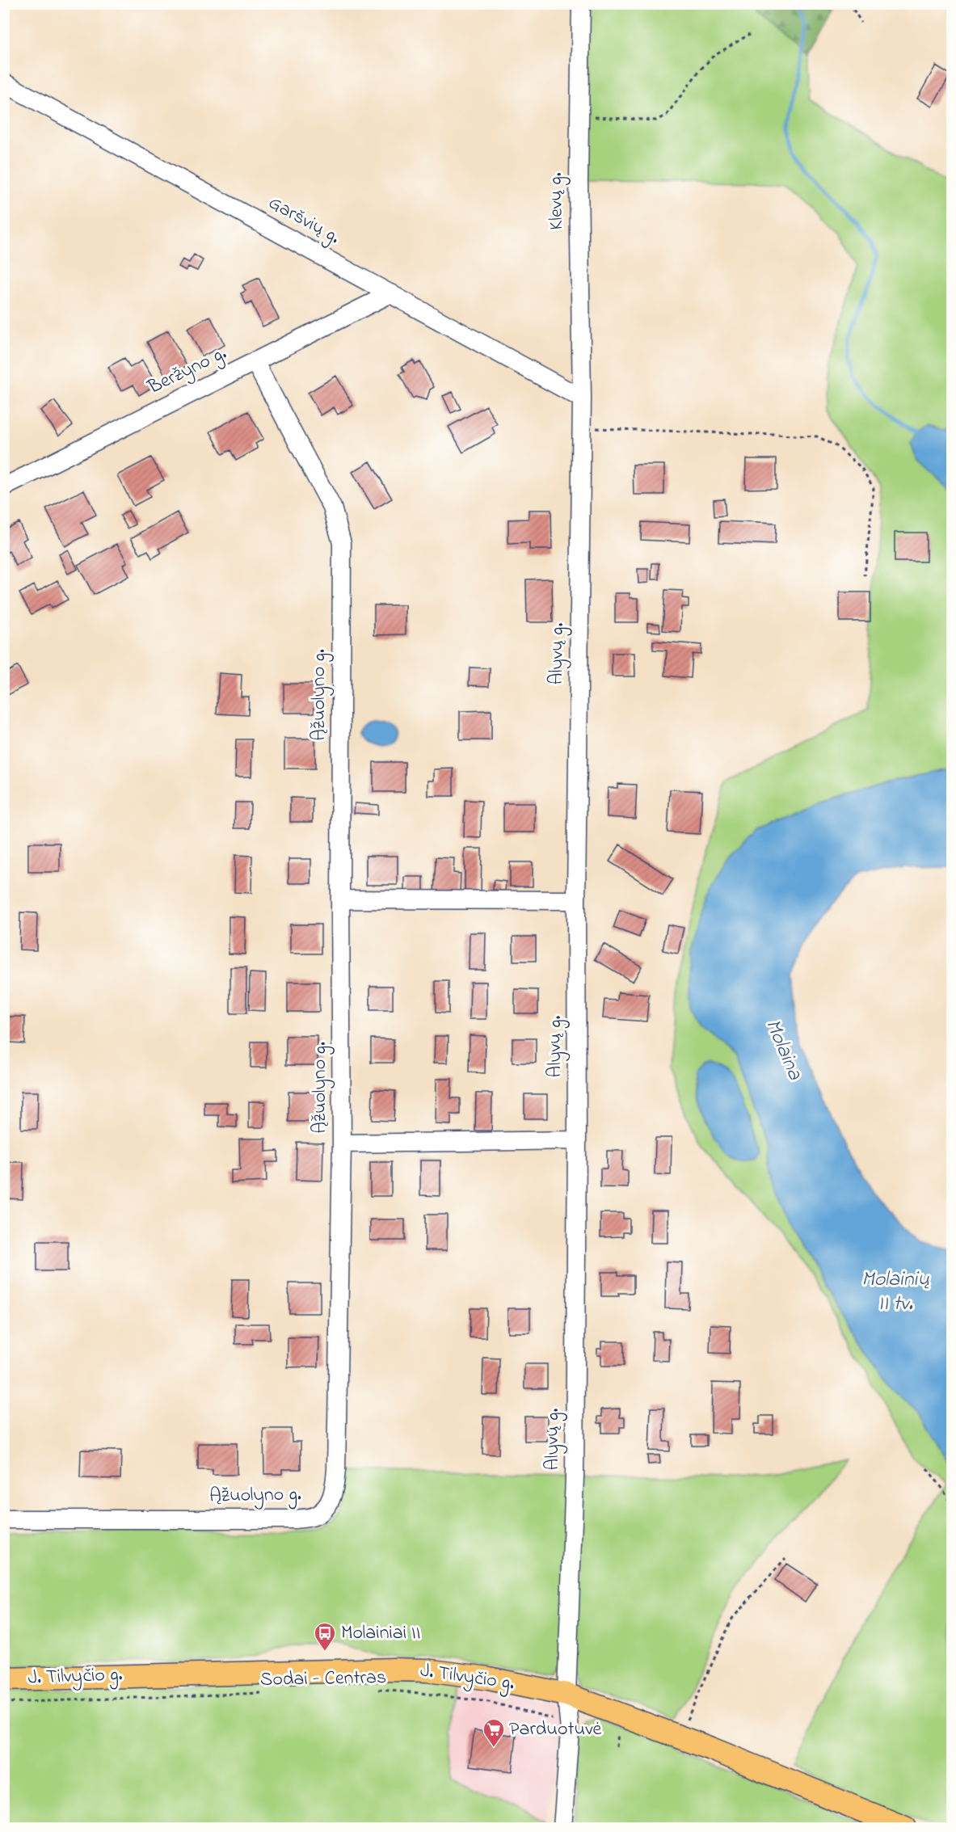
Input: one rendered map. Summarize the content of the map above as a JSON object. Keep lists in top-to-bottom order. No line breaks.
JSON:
{"streets":{"main road":["J. Tilvyčio g."],"street":["Klevų g.","Garšvių g.","Beržyno g.","Alyvų g.","Ąžuolyno g."],"path":["Sodai - Centras"]},"crossings":[["Klevų g.","Garšvių g."],["Klevų g.","Alyvų g."],["Garšvių g.","Beržyno g."],["Garšvių g.","Alyvų g."],["Beržyno g.","Ąžuolyno g."],["Alyvų g.","J. Tilvyčio g."],["Alyvų g.","Sodai - Centras"]],"water":["Molaina","Molainių II tv."],"places":{"bus stop":["Molainiai II"],"supermarket":["Parduotuvė"]}}
